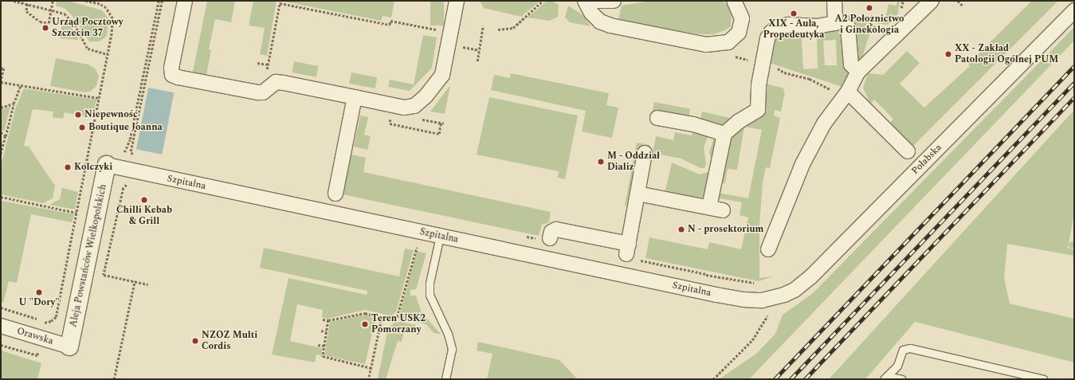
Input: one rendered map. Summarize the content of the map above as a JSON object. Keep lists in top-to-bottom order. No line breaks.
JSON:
{"streets":{"street":["Połabska","Szpitalna","Aleja Powstańców Wielkopolskich","Orawska"]},"crossings":[["Połabska","Szpitalna"],["Szpitalna","Aleja Powstańców Wielkopolskich"],["Aleja Powstańców Wielkopolskich","Orawska"]],"places":["A2 Połoznictwo i Ginekologia","XIX - Aula, Propedeutyka","Urząd Pocztowy Szczecin 37","XX - Zakład Patologii Ogólnej PUM","Niepewność","Boutique Joanna","M - Oddział Dializ","Kolczyki","Chilli Kebab & Grill","N - prosektorium","U \"Dory\"","Teren USK2 Pomorzany","NZOZ Multi Cordis"]}
